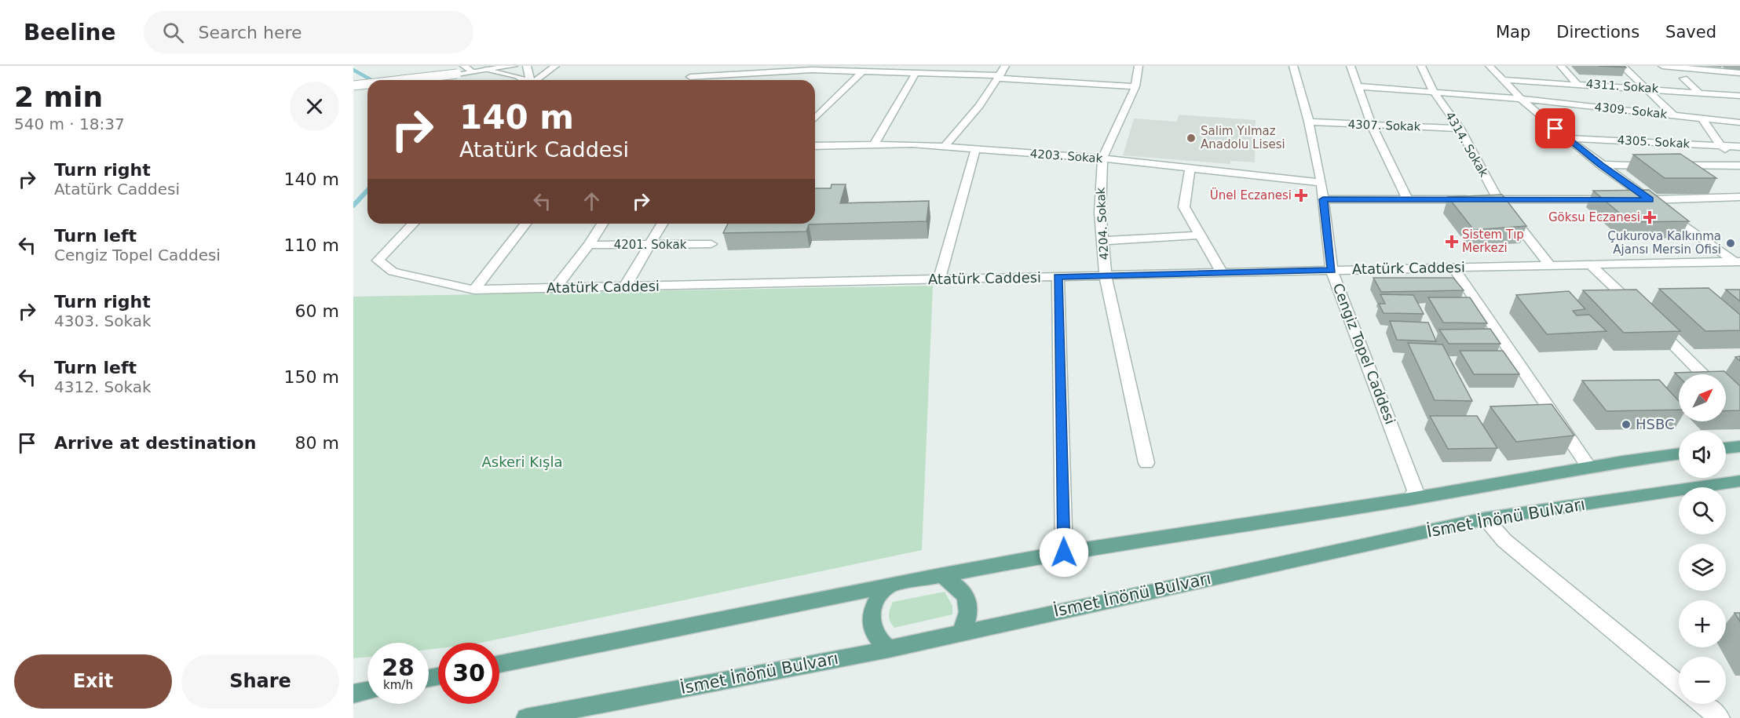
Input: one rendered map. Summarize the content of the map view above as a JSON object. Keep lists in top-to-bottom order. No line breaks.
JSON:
{"streets":{"main road":["İsmet İnönü Bulvarı"],"street":["4311. Sokak","4309. Sokak","4307. Sokak","4305. Sokak","4314. Sokak","4203. Sokak","4204. Sokak","4201. Sokak","Atatürk Caddesi","Cengiz Topel Caddesi"]},"crossings":[["4309. Sokak","4314. Sokak"],["4307. Sokak","4314. Sokak"],["4307. Sokak","Cengiz Topel Caddesi"],["4314. Sokak","Atatürk Caddesi"],["4203. Sokak","4204. Sokak"],["4203. Sokak","Cengiz Topel Caddesi"],["4204. Sokak","Atatürk Caddesi"],["Atatürk Caddesi","Cengiz Topel Caddesi"]],"parks":["Askeri Kışla"],"places":{"other":["Salim Yılmaz Anadolu Lisesi","Çukurova Kalkınma Ajansı Mersin Ofisi","HSBC"],"health":["Ünel Eczanesi","Göksu Eczanesi","Sistem Tıp Merkezi"]},"north":"top right","page":{"header":"Beeline","search":"Search here","nav":["Map","Directions","Saved"],"heading":["2 min","540 m · 18:37"],"turn":["140 m","Atatürk Caddesi"],"list":[{"name":"Turn right","note":"Atatürk Caddesi","value":"140 m"},{"name":"Turn left","note":"Cengiz Topel Caddesi","value":"110 m"},{"name":"Turn right","note":"4303. Sokak","value":"60 m"},{"name":"Turn left","note":"4312. Sokak","value":"150 m"},{"name":"Arrive at destination","value":"80 m"}],"map_buttons":["+","−"],"speed":"28 km/h","limit":"30","buttons":["Exit","Share"]}}
